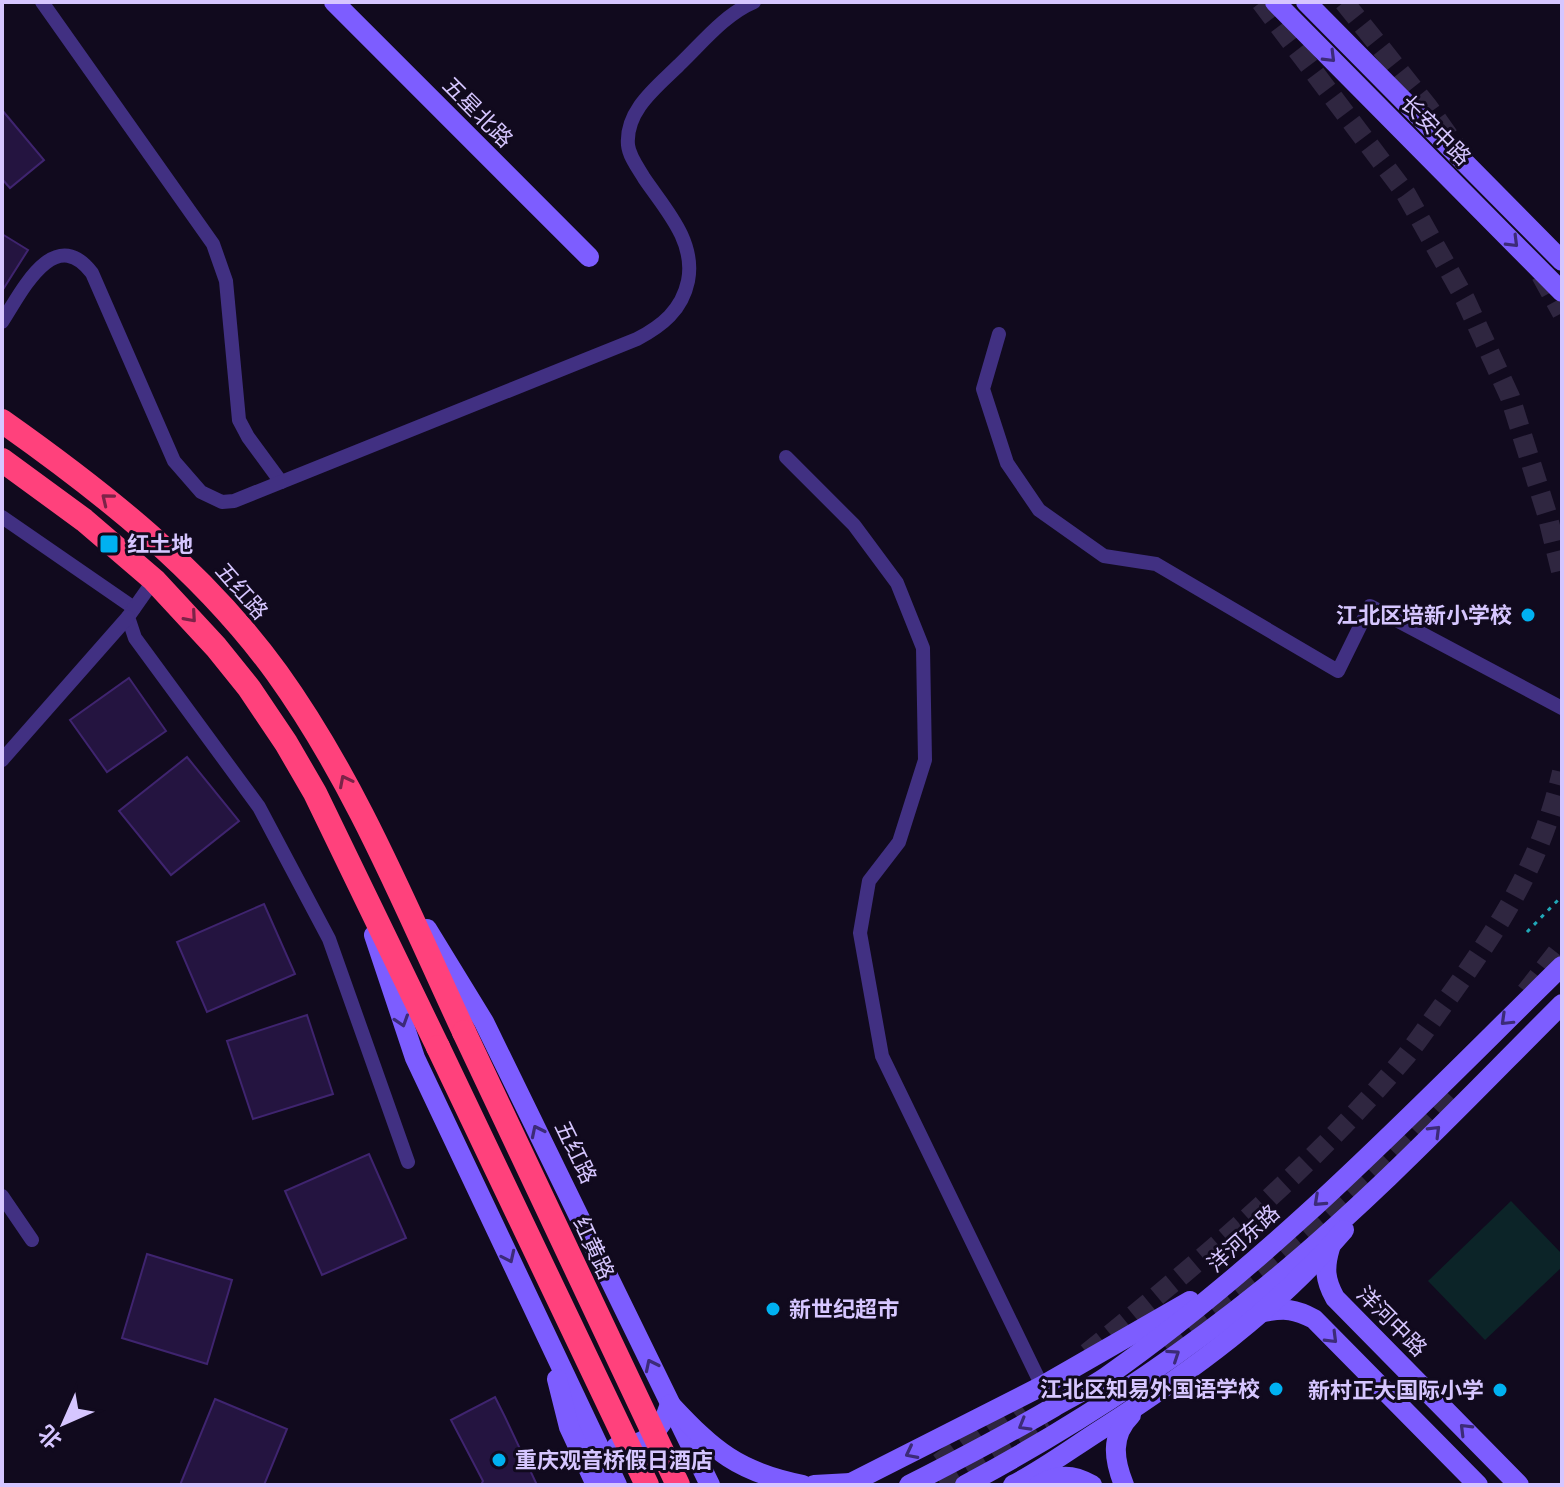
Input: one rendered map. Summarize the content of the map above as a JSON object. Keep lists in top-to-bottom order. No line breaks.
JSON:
{"streets":{"highway":["五红路","红黄路"],"main road":["五星北路","长安中路","洋河东路","洋河中路"]},"crossings":[["五红路","红黄路"]],"places":{"transit":["红土地"],"other":["江北区培新小学校","新世纪超市","江北区知易外国语学校","新村正大国际小学","重庆观音桥假日酒店"]},"north":"bottom left"}
